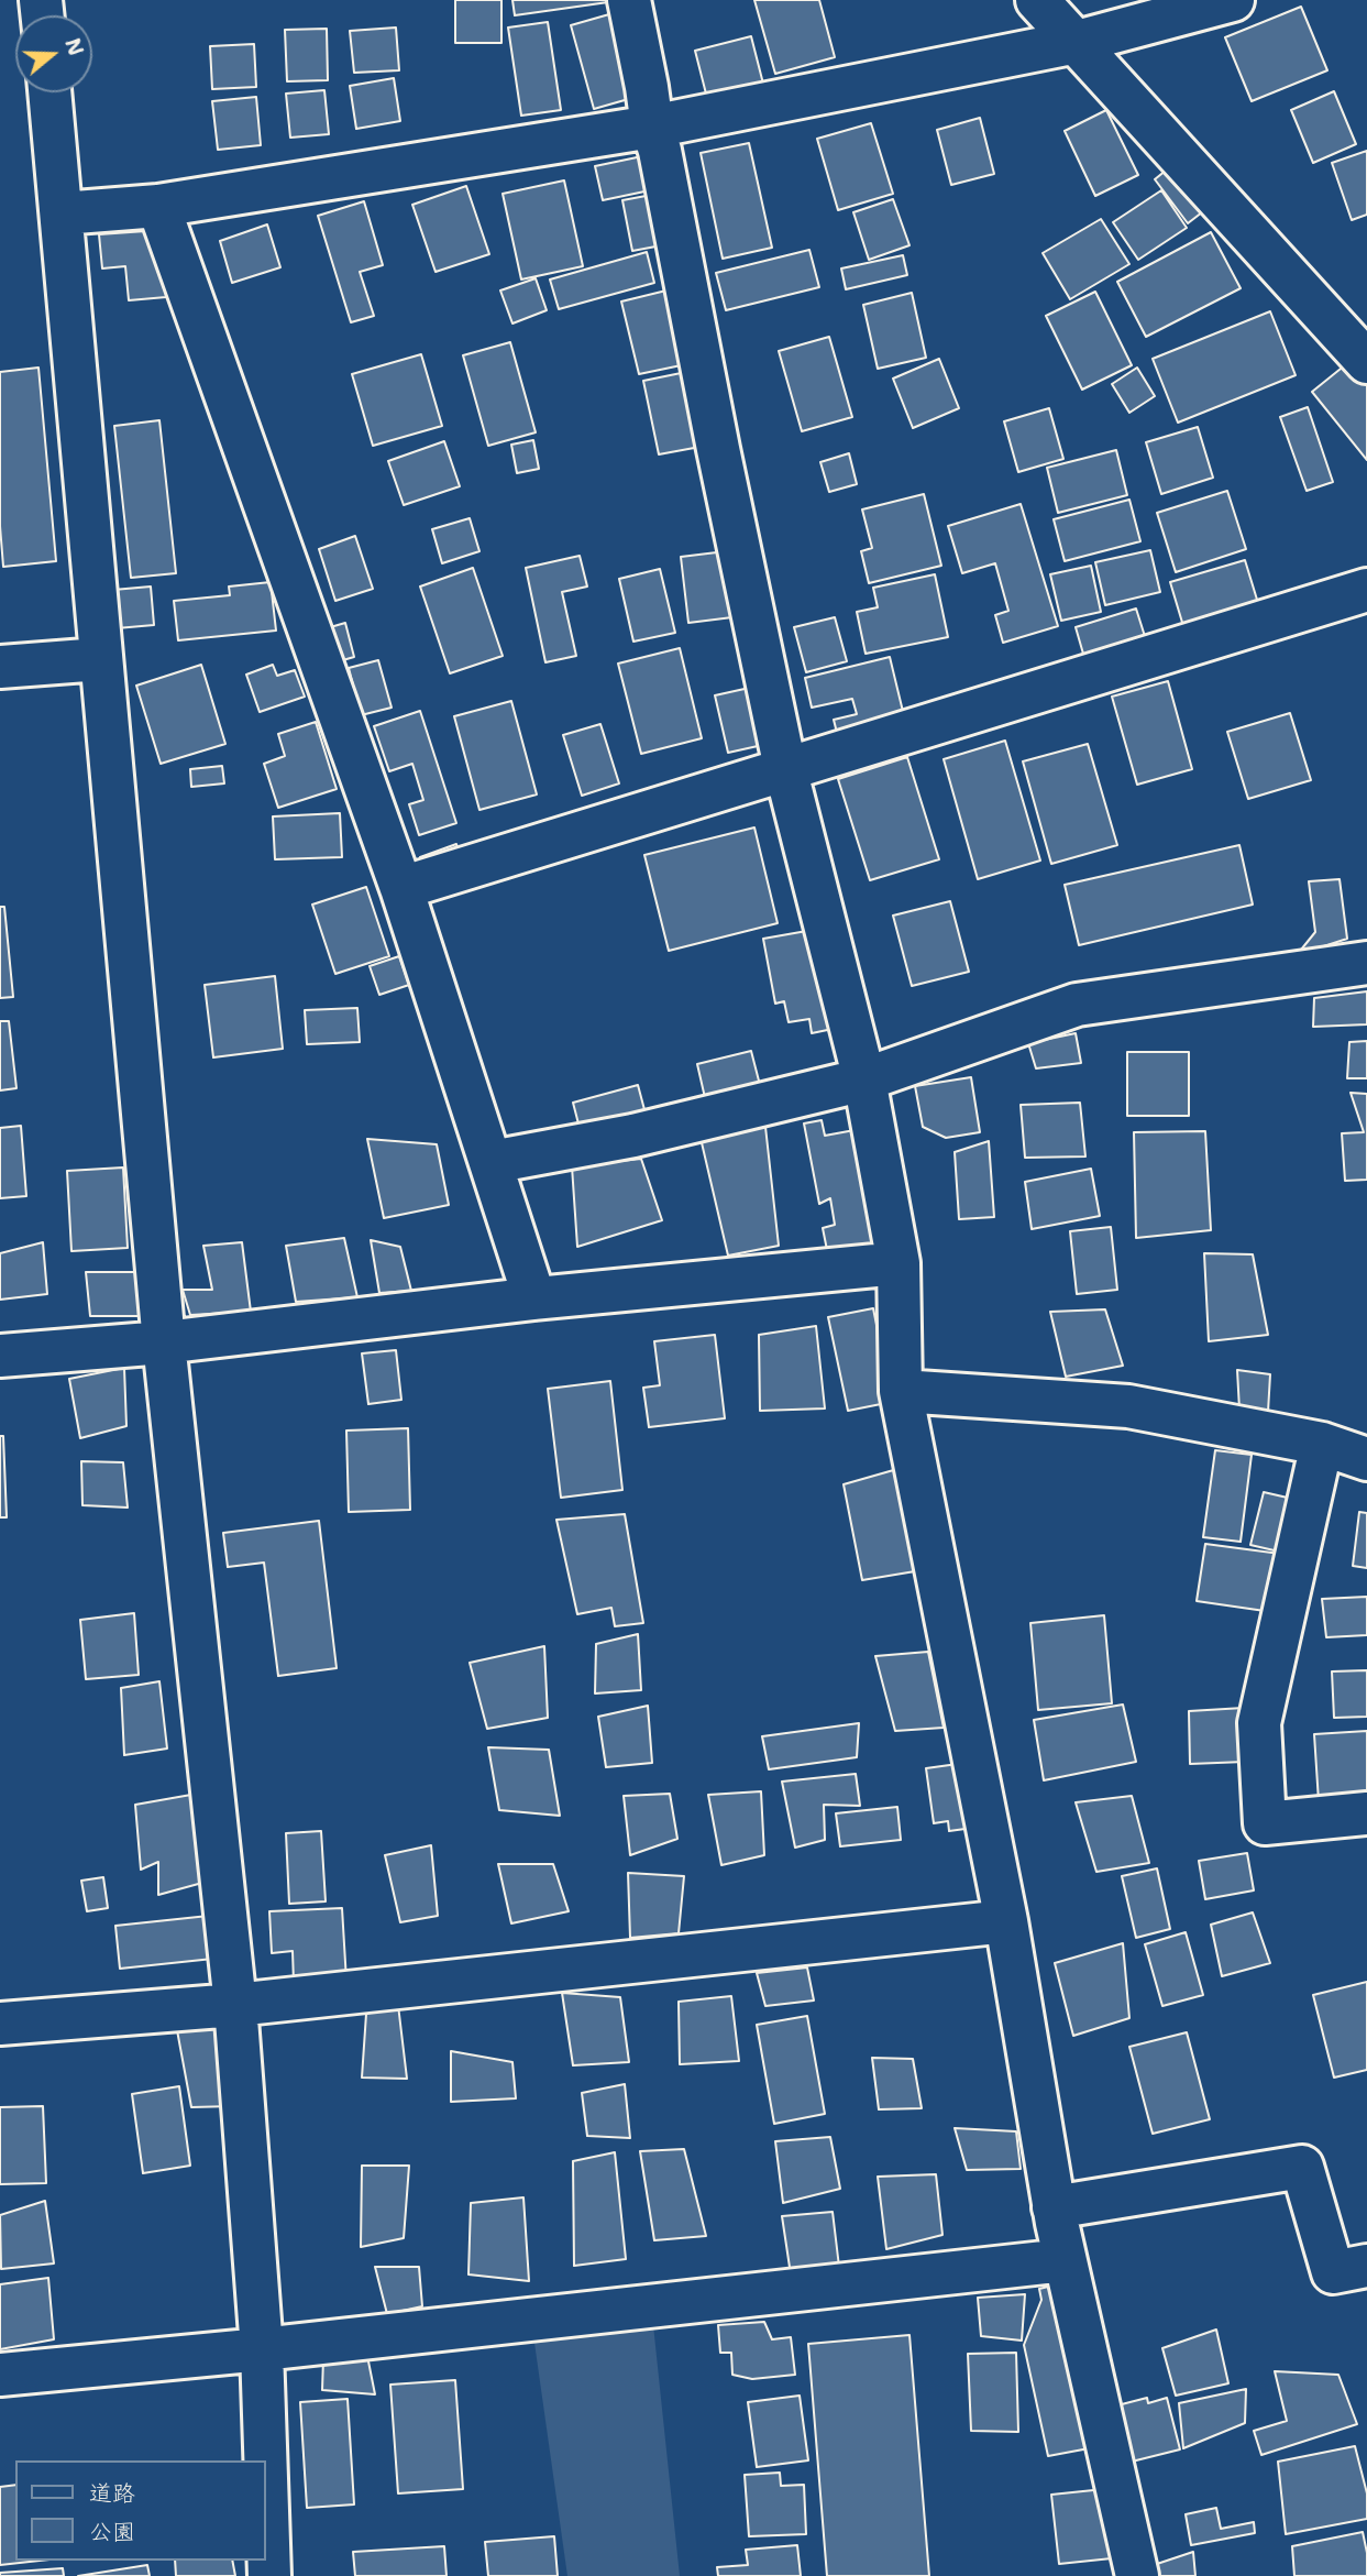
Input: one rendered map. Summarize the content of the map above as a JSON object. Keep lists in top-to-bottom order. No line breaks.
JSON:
{"legend":["道路","公園"],"north":"right"}
